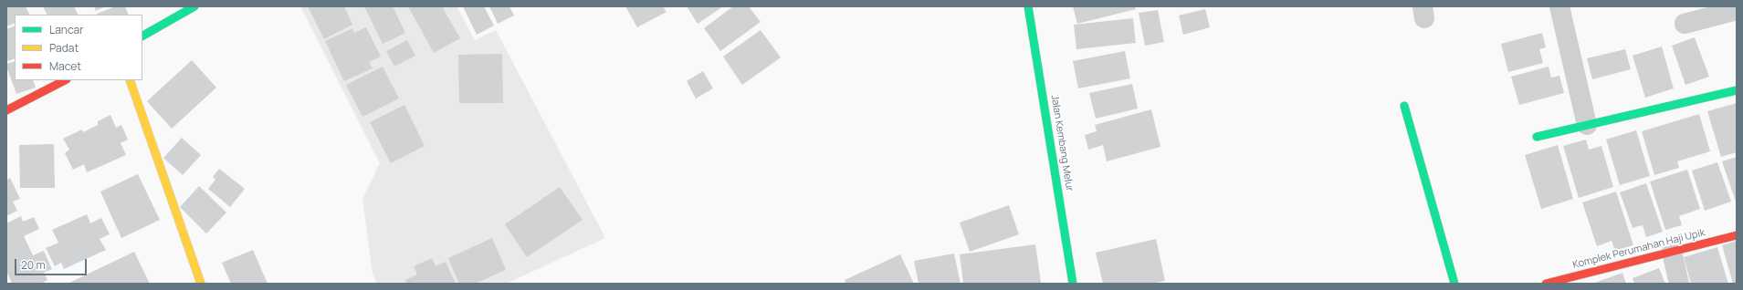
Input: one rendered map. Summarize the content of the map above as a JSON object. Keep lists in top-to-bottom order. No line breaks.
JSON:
{"streets":{"street":["Jalan Kembang Melur","Komplek Perumahan Haji Upik"]},"legend":["Lancar","Padat","Macet"],"scale_bar":"20 m"}
